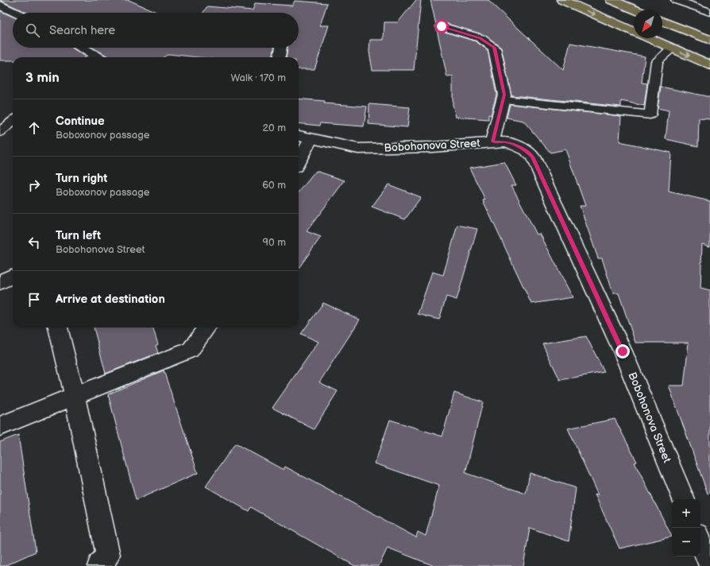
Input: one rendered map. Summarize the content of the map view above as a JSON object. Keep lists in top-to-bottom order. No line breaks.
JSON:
{"streets":{"street":["Bobohonova Street"]},"north":"bottom left","page":{"search":"Search here","heading":["3 min","Walk · 170 m"],"list":[["Continue","Boboxonov passage","20 m"],["Turn right","Boboxonov passage","60 m"],["Turn left","Bobohonova Street","90 m"],"Arrive at destination"],"map_buttons":["+","−"]}}
